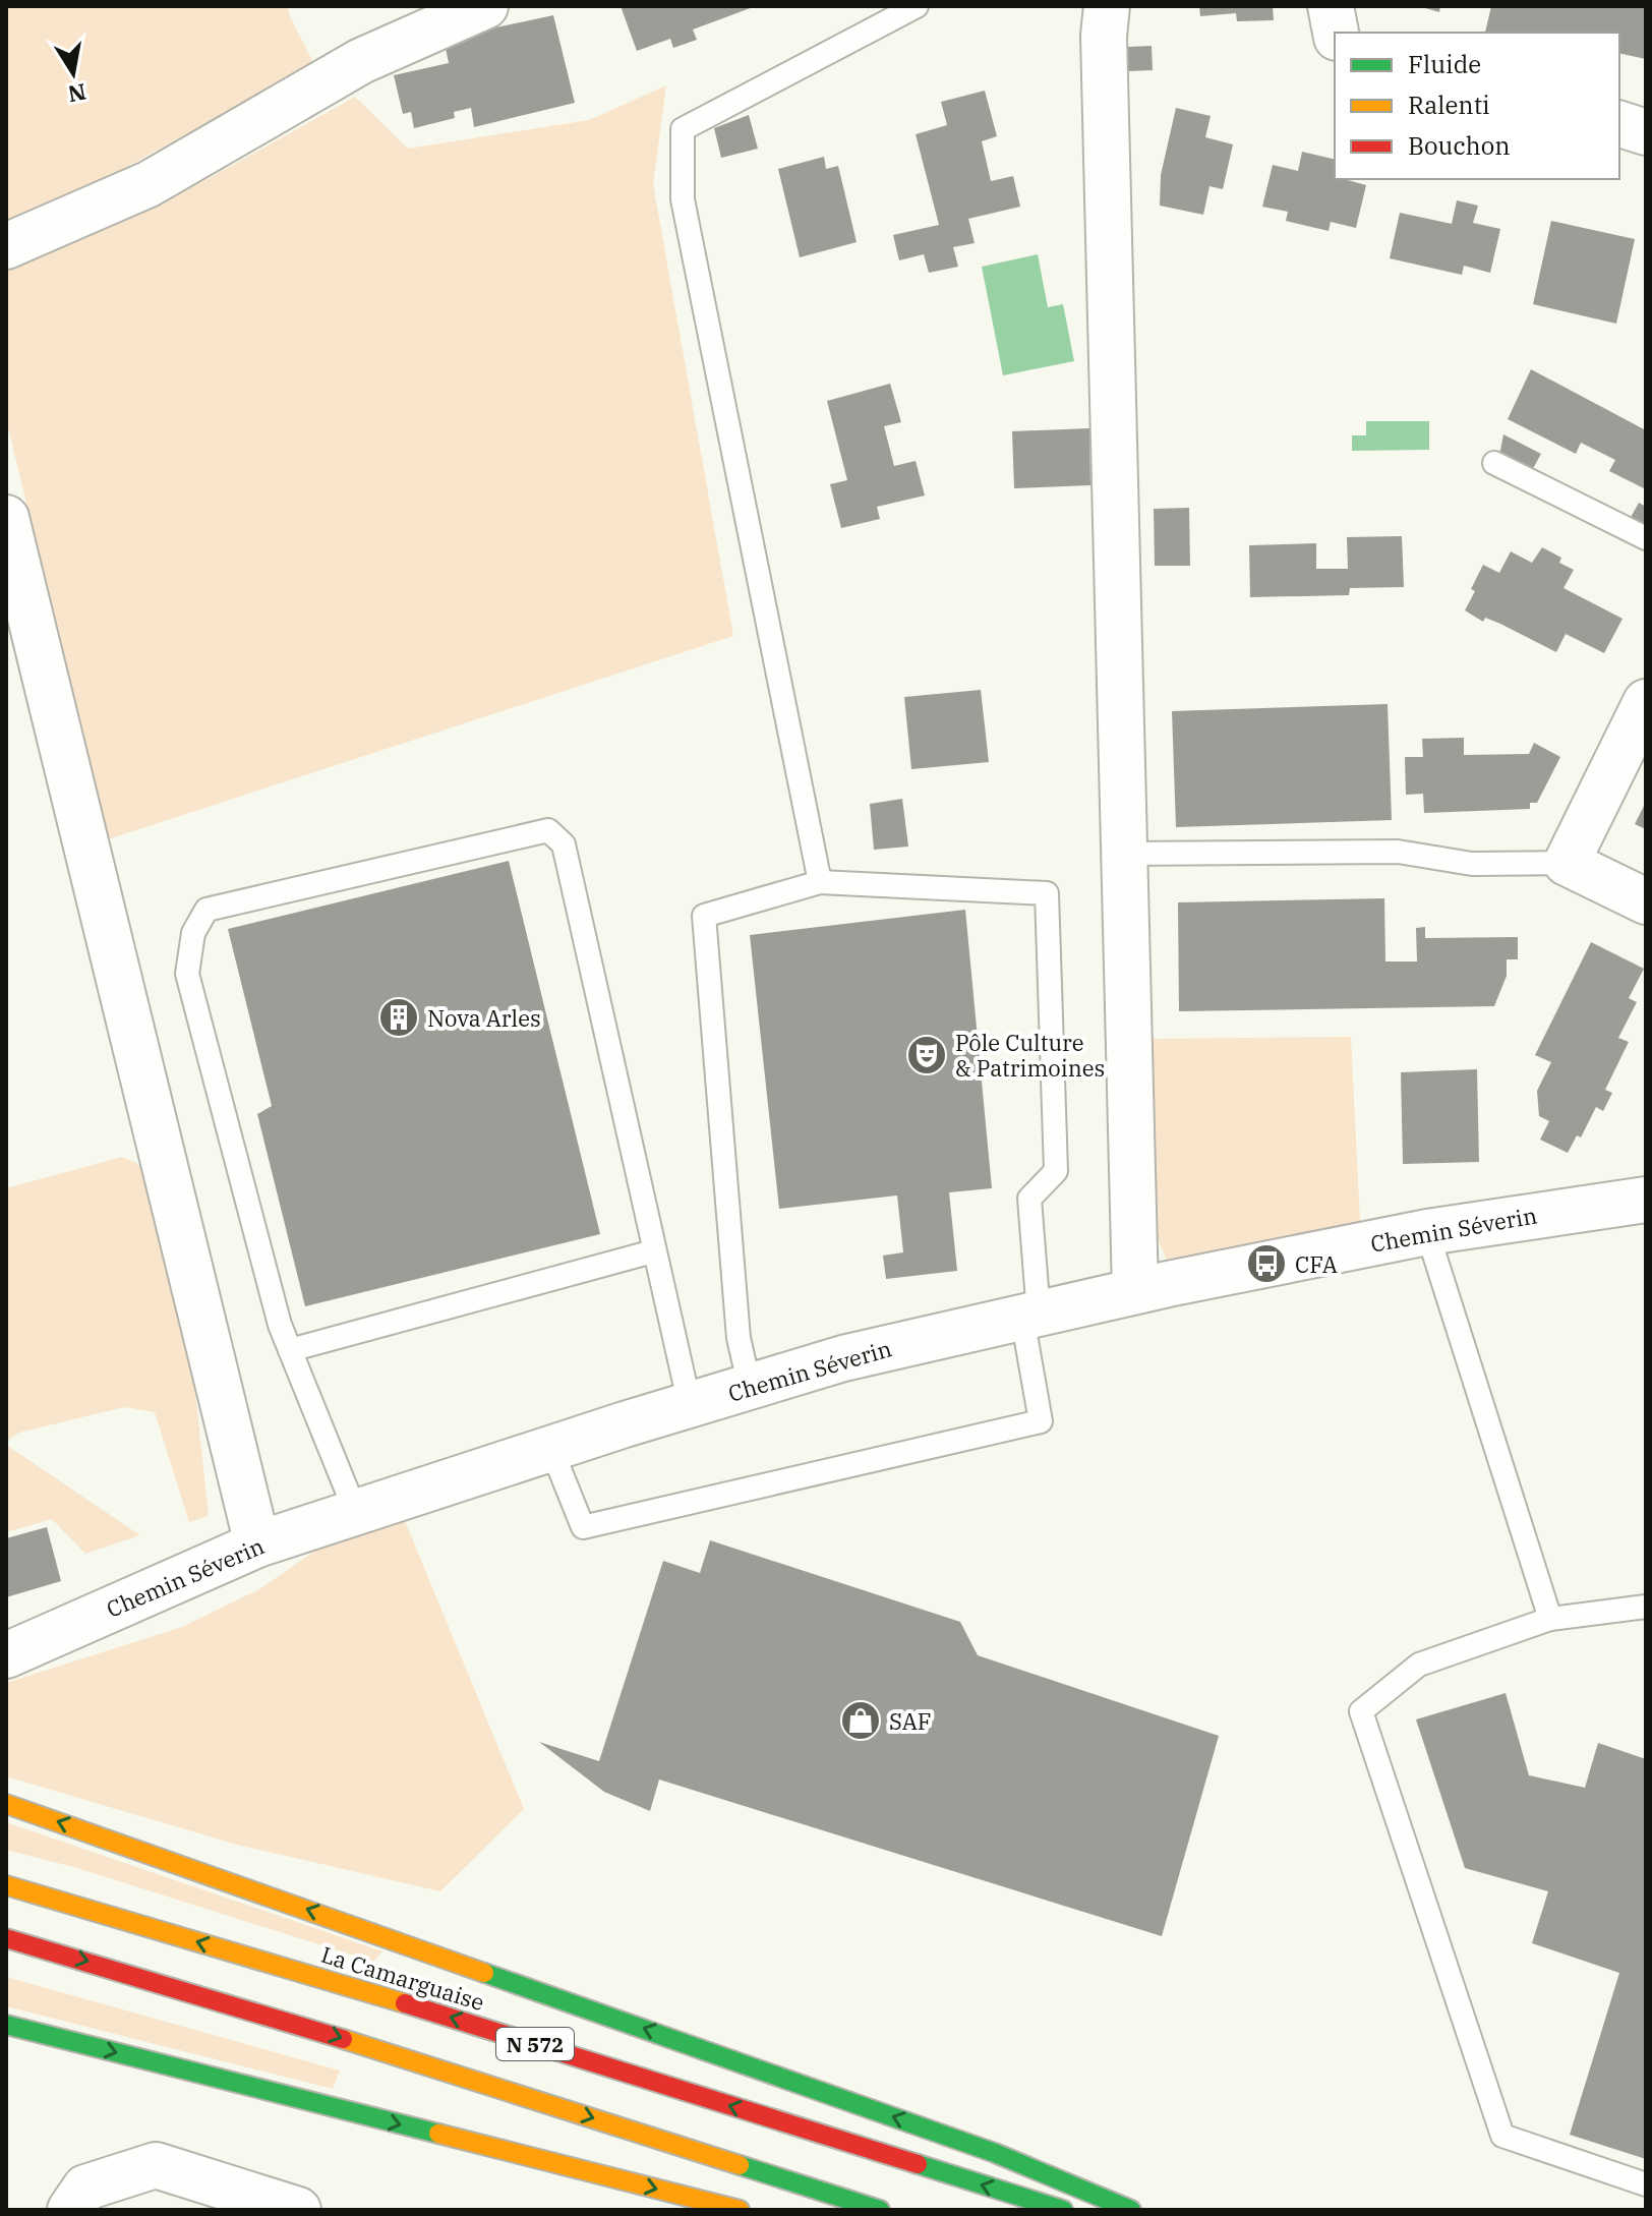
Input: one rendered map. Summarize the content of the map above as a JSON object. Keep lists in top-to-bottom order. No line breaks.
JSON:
{"streets":{"highway":["La Camarguaise","N 572"],"street":["Chemin Séverin"]},"places":{"building":["Nova Arles"],"theatre":["Pôle Culture & Patrimoines"],"bus stop":["CFA"],"shop":["SAF"]},"legend":["Fluide","Ralenti","Bouchon"],"north":"bottom"}
